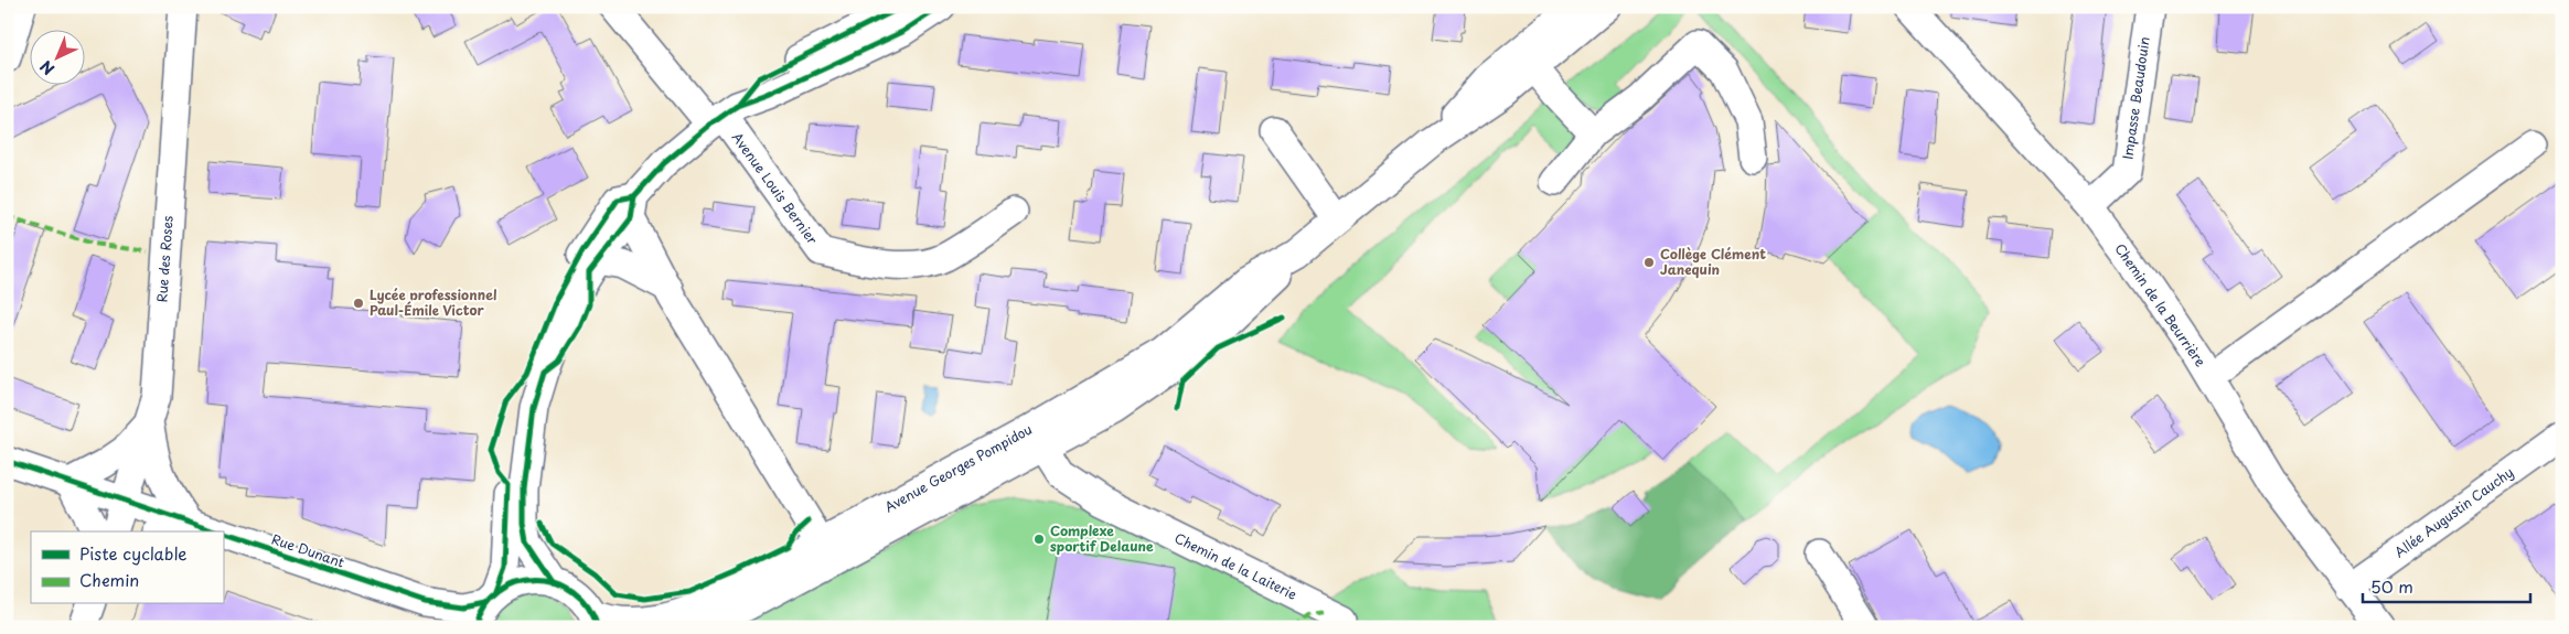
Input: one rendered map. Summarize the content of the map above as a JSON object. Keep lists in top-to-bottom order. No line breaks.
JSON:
{"streets":{"street":["Impasse Beaudouin","Avenue Louis Bernier","Rue des Roses","Chemin de la Beurrière","Avenue Georges Pompidou","Allée Augustin Cauchy","Rue Dunant","Chemin de la Laiterie"]},"crossings":[["Impasse Beaudouin","Chemin de la Beurrière"],["Rue des Roses","Rue Dunant"],["Chemin de la Beurrière","Allée Augustin Cauchy"],["Avenue Georges Pompidou","Chemin de la Laiterie"]],"places":["Collège Clément Janequin","Lycée professionnel Paul-Émile Victor","Complexe sportif Delaune"],"legend":["Piste cyclable","Chemin"],"scale_bar":"50 m","north":"bottom left"}
